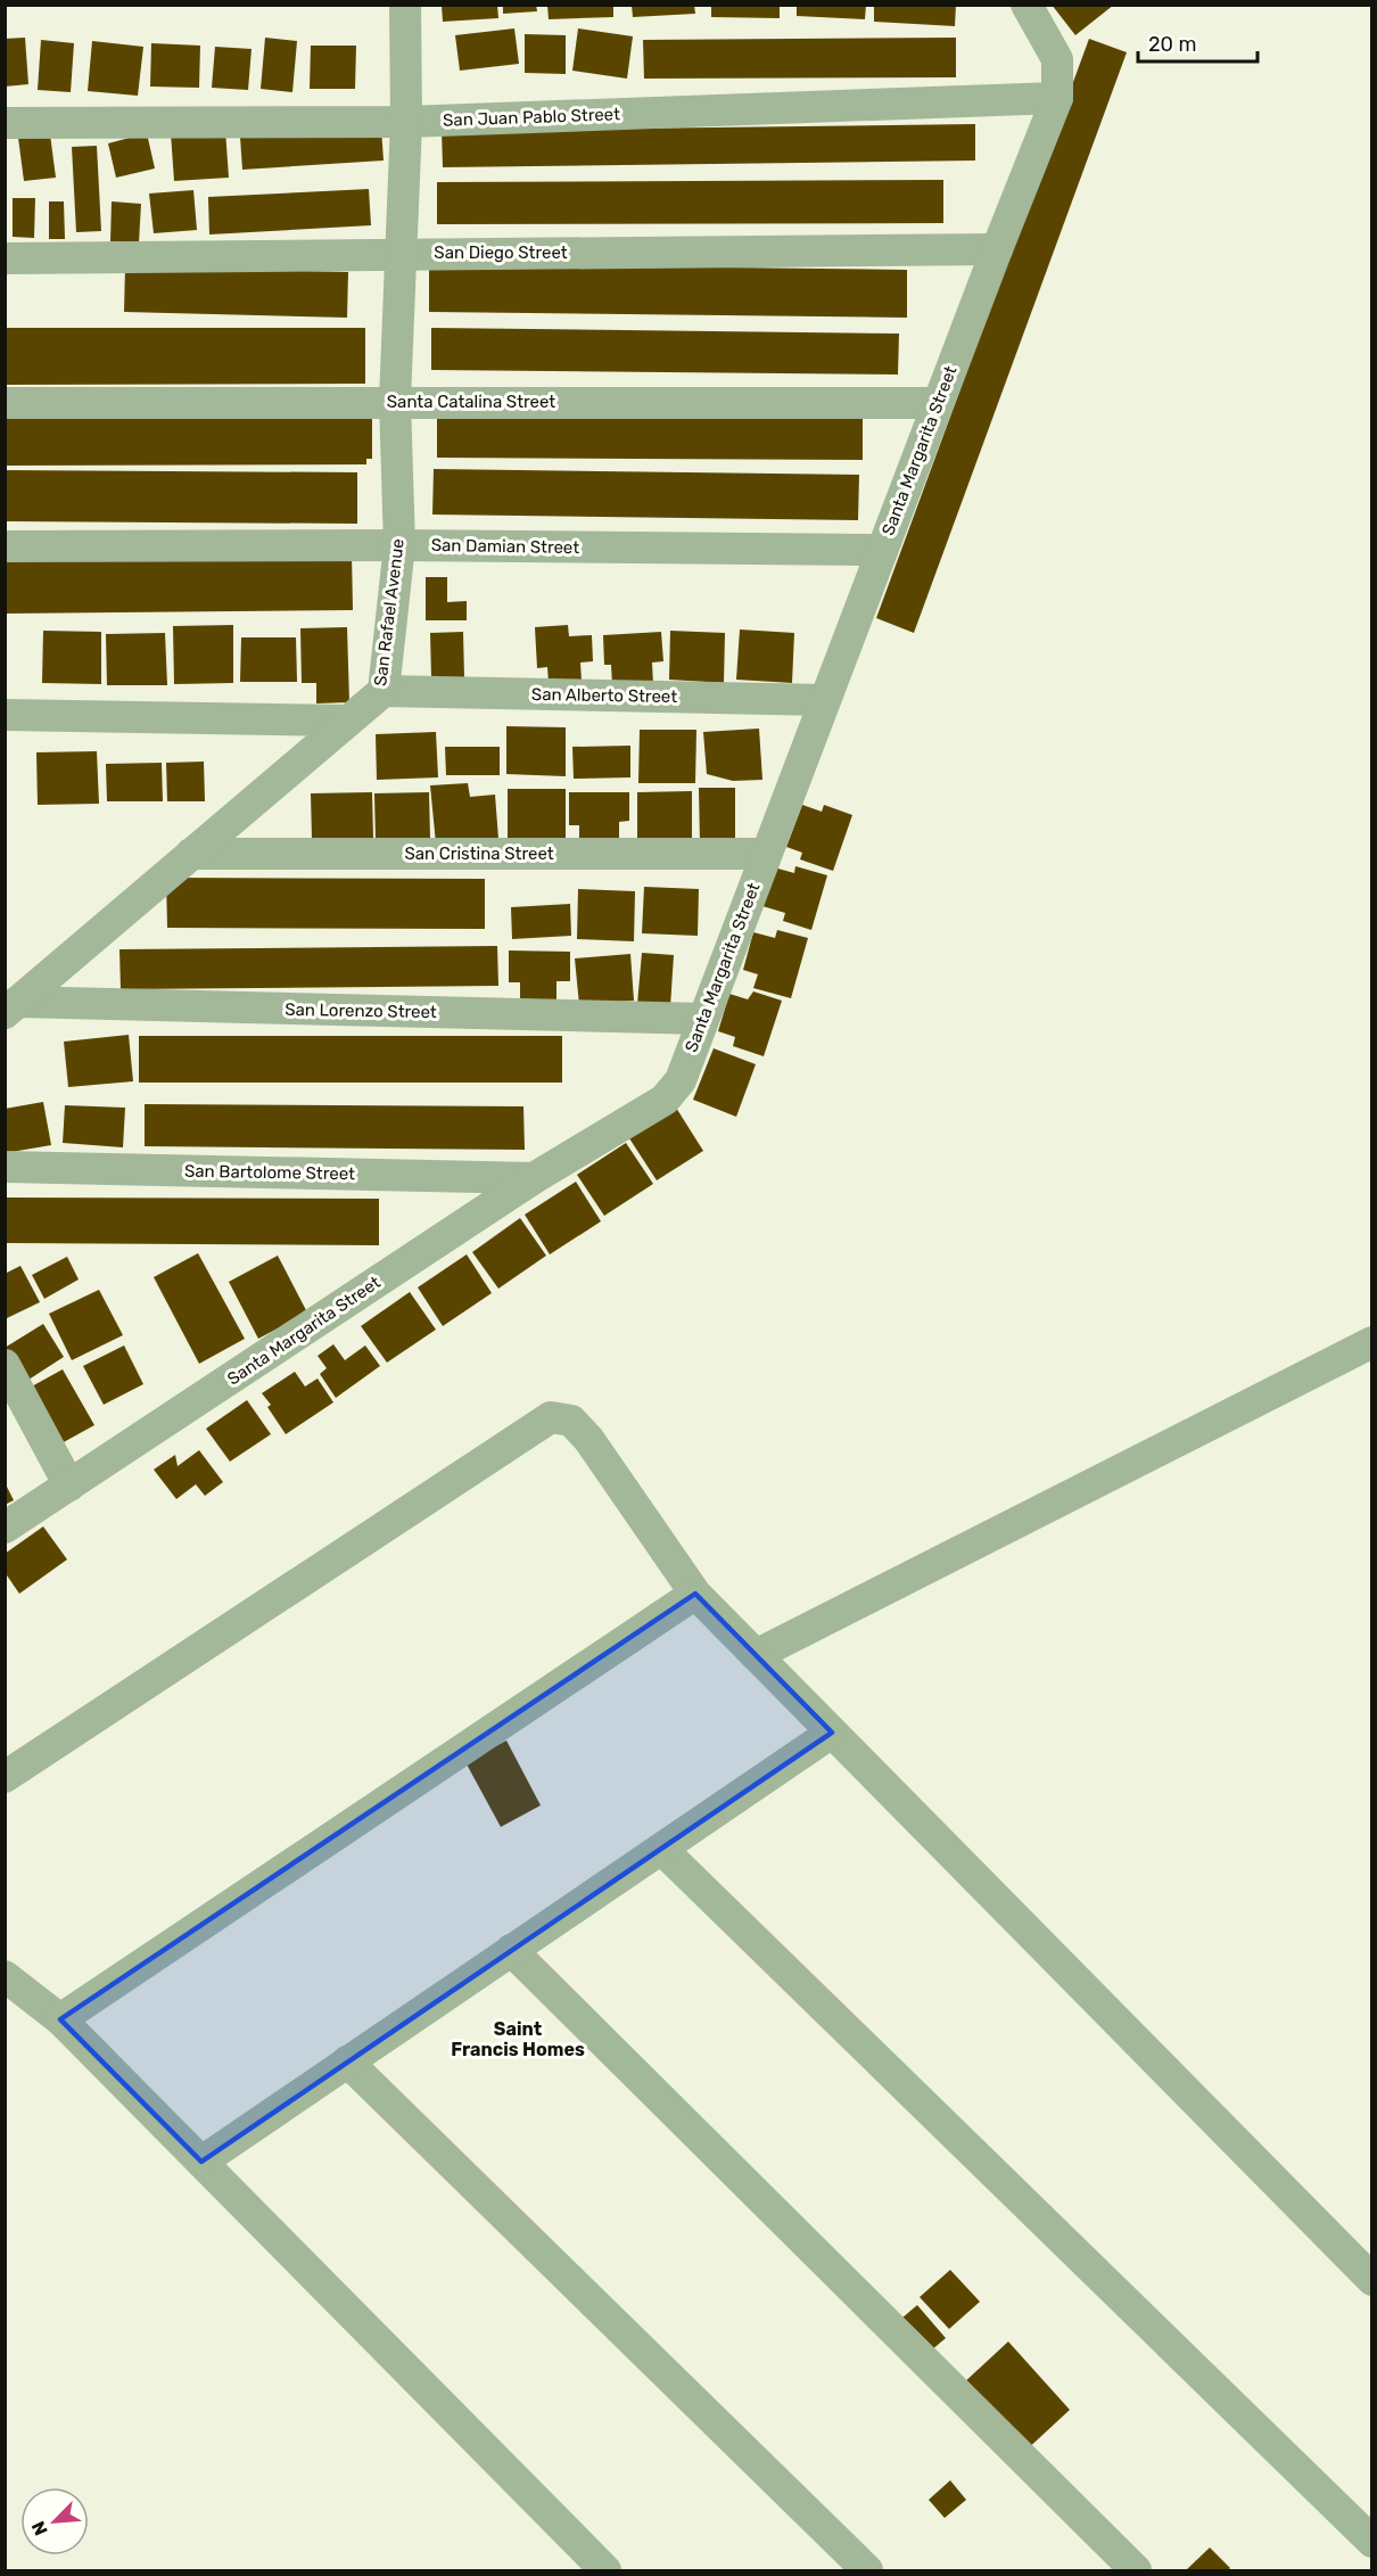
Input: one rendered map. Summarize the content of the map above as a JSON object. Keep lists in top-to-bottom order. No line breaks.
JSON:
{"streets":{"street":["San Juan Pablo Street","San Diego Street","Santa Catalina Street","Santa Margarita Street","San Damian Street","San Rafael Avenue","San Alberto Street","San Cristina Street","San Lorenzo Street","San Bartolome Street"]},"crossings":[["San Juan Pablo Street","Santa Margarita Street"],["San Juan Pablo Street","San Rafael Avenue"],["San Diego Street","Santa Margarita Street"],["San Diego Street","San Rafael Avenue"],["Santa Catalina Street","Santa Margarita Street"],["Santa Catalina Street","San Rafael Avenue"],["Santa Margarita Street","San Damian Street"],["Santa Margarita Street","San Alberto Street"],["Santa Margarita Street","San Cristina Street"],["Santa Margarita Street","San Lorenzo Street"],["Santa Margarita Street","San Bartolome Street"],["San Damian Street","San Rafael Avenue"],["San Rafael Avenue","San Alberto Street"],["San Rafael Avenue","San Cristina Street"],["San Rafael Avenue","San Lorenzo Street"]],"districts":["Saint Francis Homes"],"scale_bar":"20 m","north":"bottom left"}
